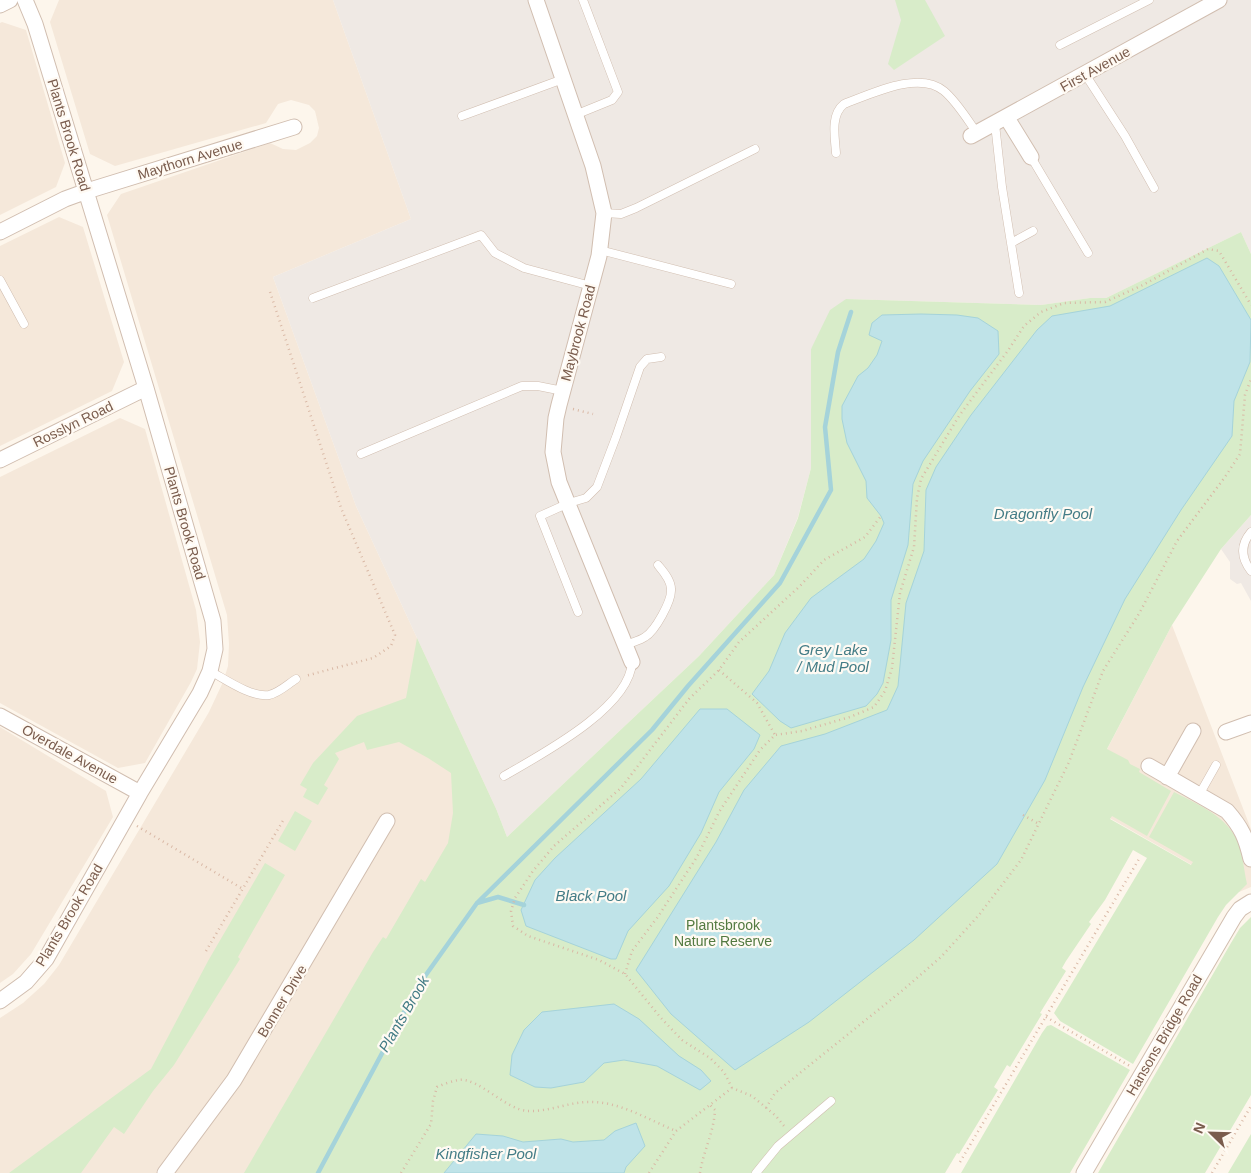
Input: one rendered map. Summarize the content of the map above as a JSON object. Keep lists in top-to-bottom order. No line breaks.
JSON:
{"streets":{"street":["First Avenue","Plants Brook Road","Maythorn Avenue","Maybrook Road","Rosslyn Road","Overdale Avenue","Bonner Drive","Hansons Bridge Road"]},"crossings":[["Plants Brook Road","Maythorn Avenue"],["Plants Brook Road","Rosslyn Road"],["Plants Brook Road","Overdale Avenue"]],"water":["Dragonfly Pool","Grey Lake / Mud Pool","Black Pool","Plants Brook","Kingfisher Pool"],"parks":["Plantsbrook Nature Reserve"],"north":"top left"}
